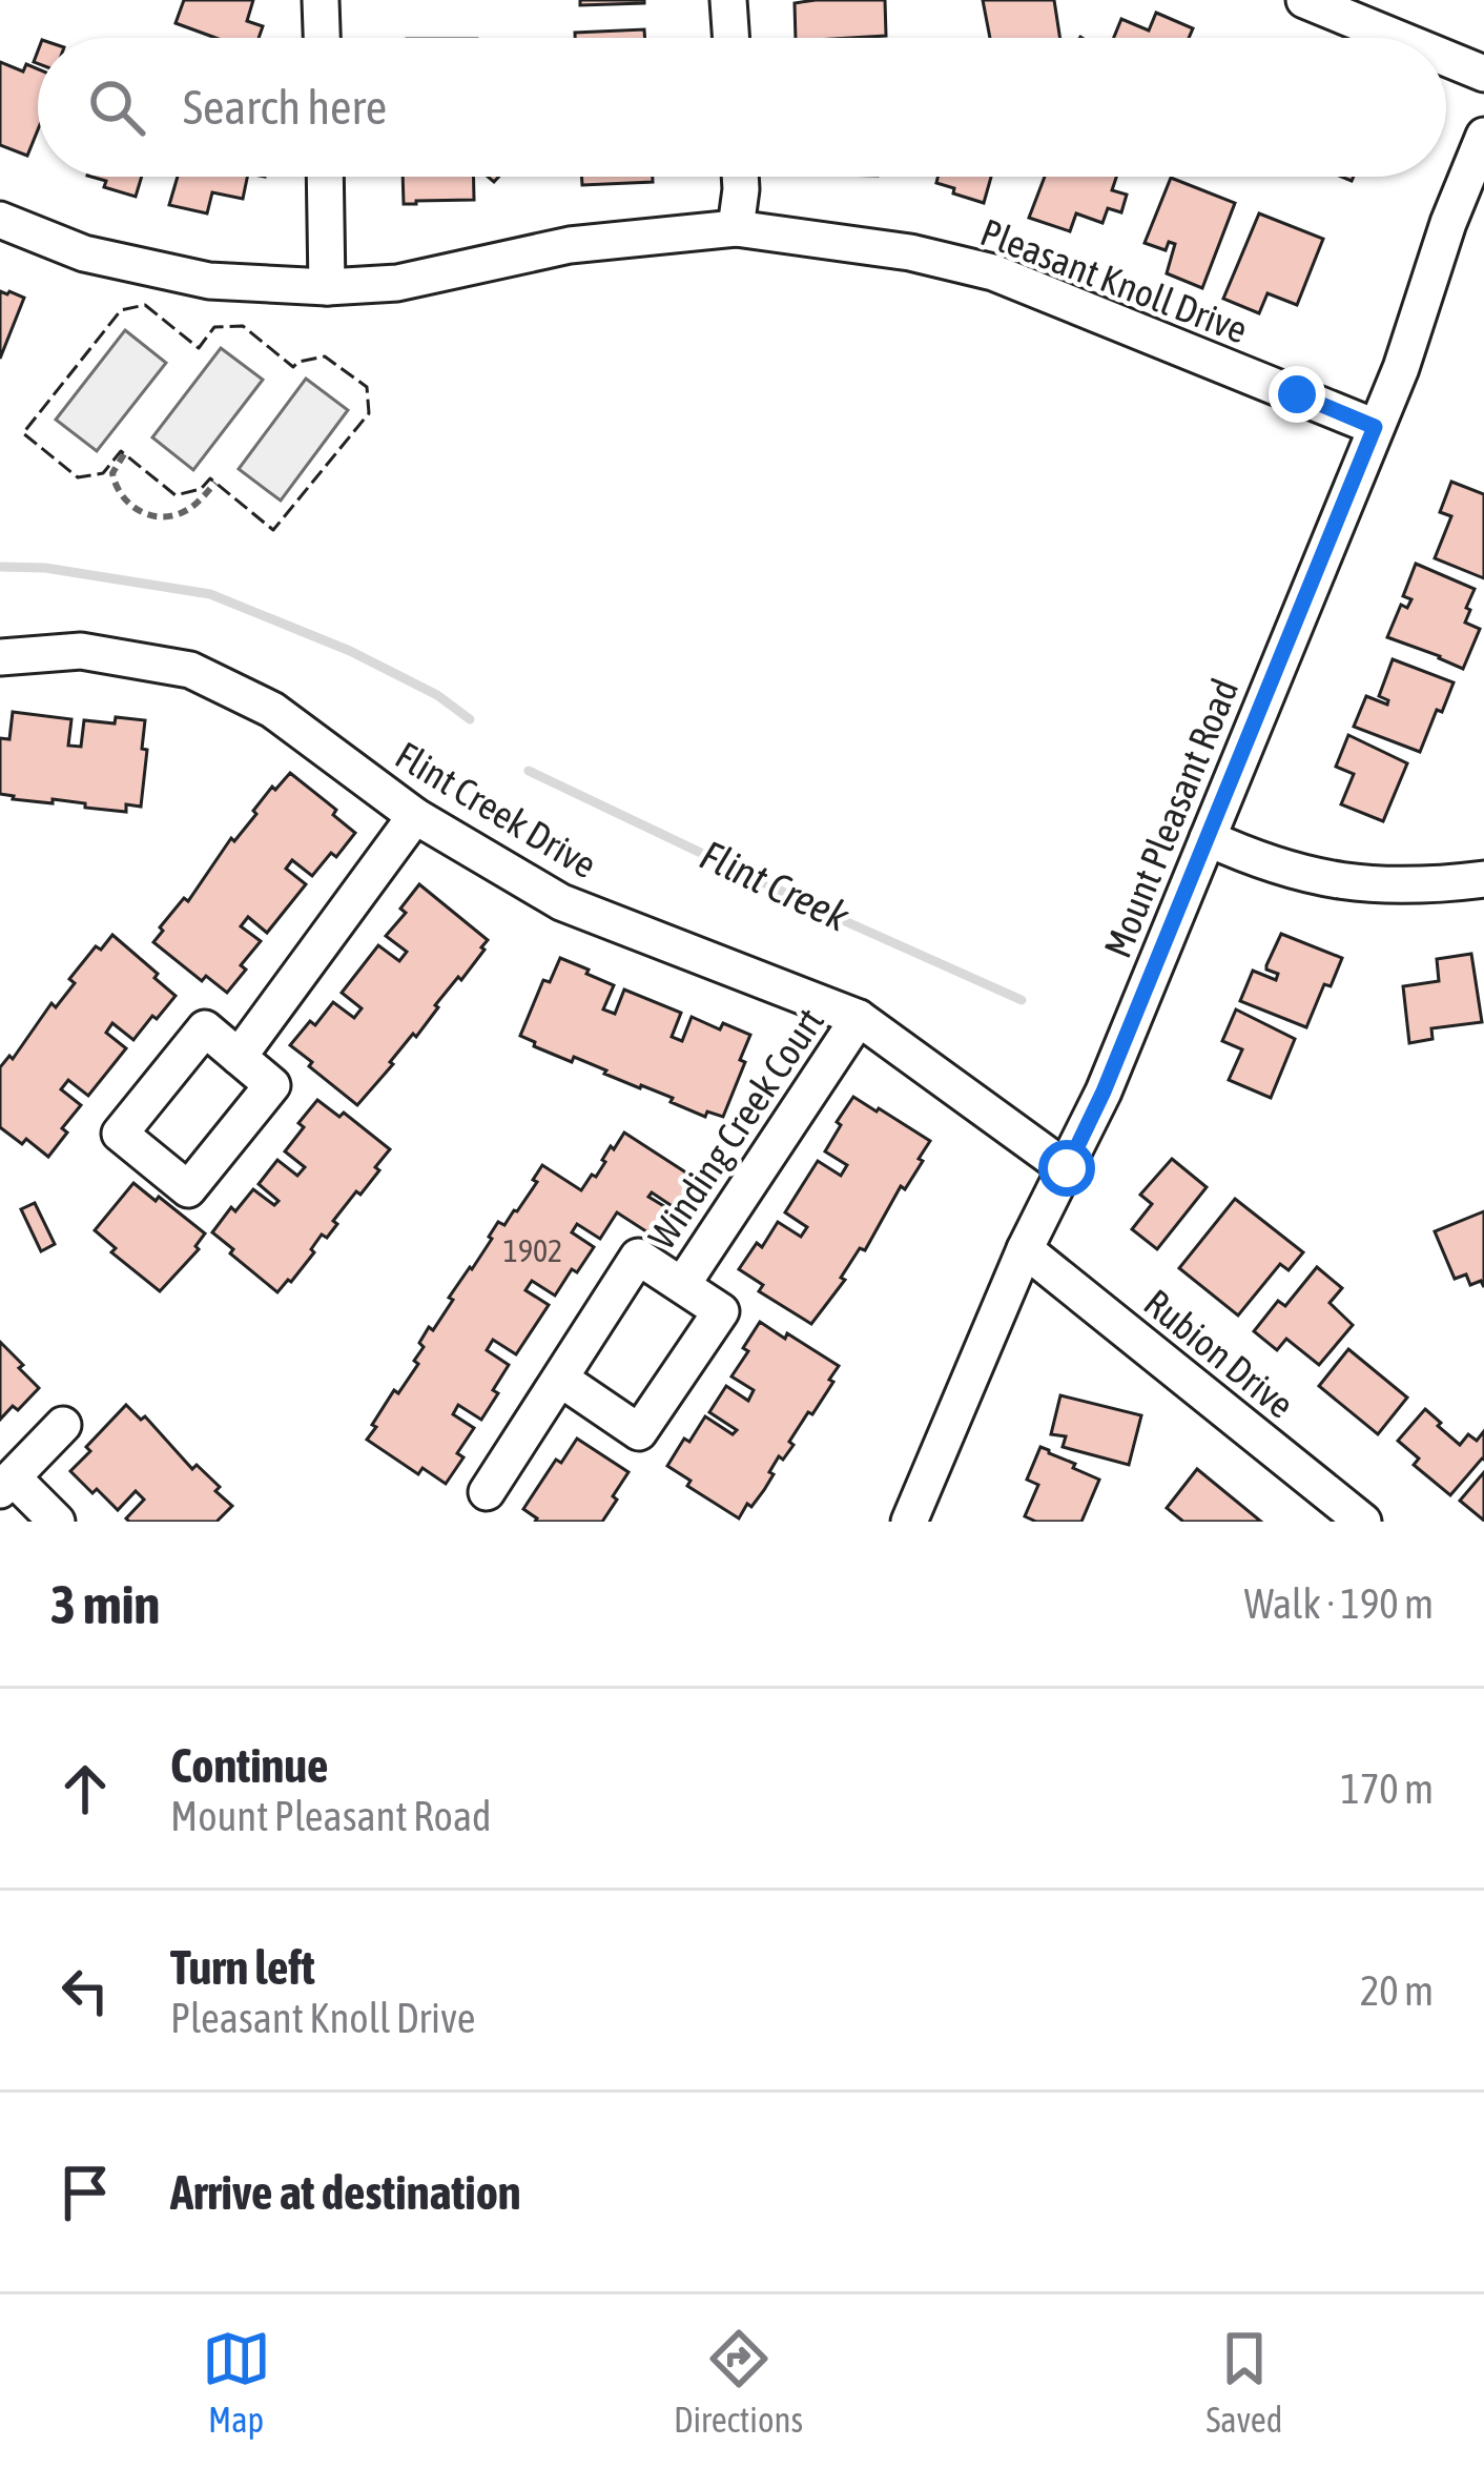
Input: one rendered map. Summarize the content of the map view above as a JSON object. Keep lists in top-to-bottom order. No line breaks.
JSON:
{"streets":{"street":["Pleasant Knoll Drive","Flint Creek Drive","Mount Pleasant Road","Winding Creek Court","Rubion Drive"]},"crossings":[["Pleasant Knoll Drive","Mount Pleasant Road"],["Flint Creek Drive","Mount Pleasant Road"],["Flint Creek Drive","Winding Creek Court"],["Mount Pleasant Road","Rubion Drive"]],"water":["Flint Creek"],"house_numbers":["1902"],"page":{"search":"Search here","heading":["3 min","Walk · 190 m"],"list":[["Continue","Mount Pleasant Road","170 m"],["Turn left","Pleasant Knoll Drive","20 m"],"Arrive at destination"],"nav":["Map","Directions","Saved"]}}
